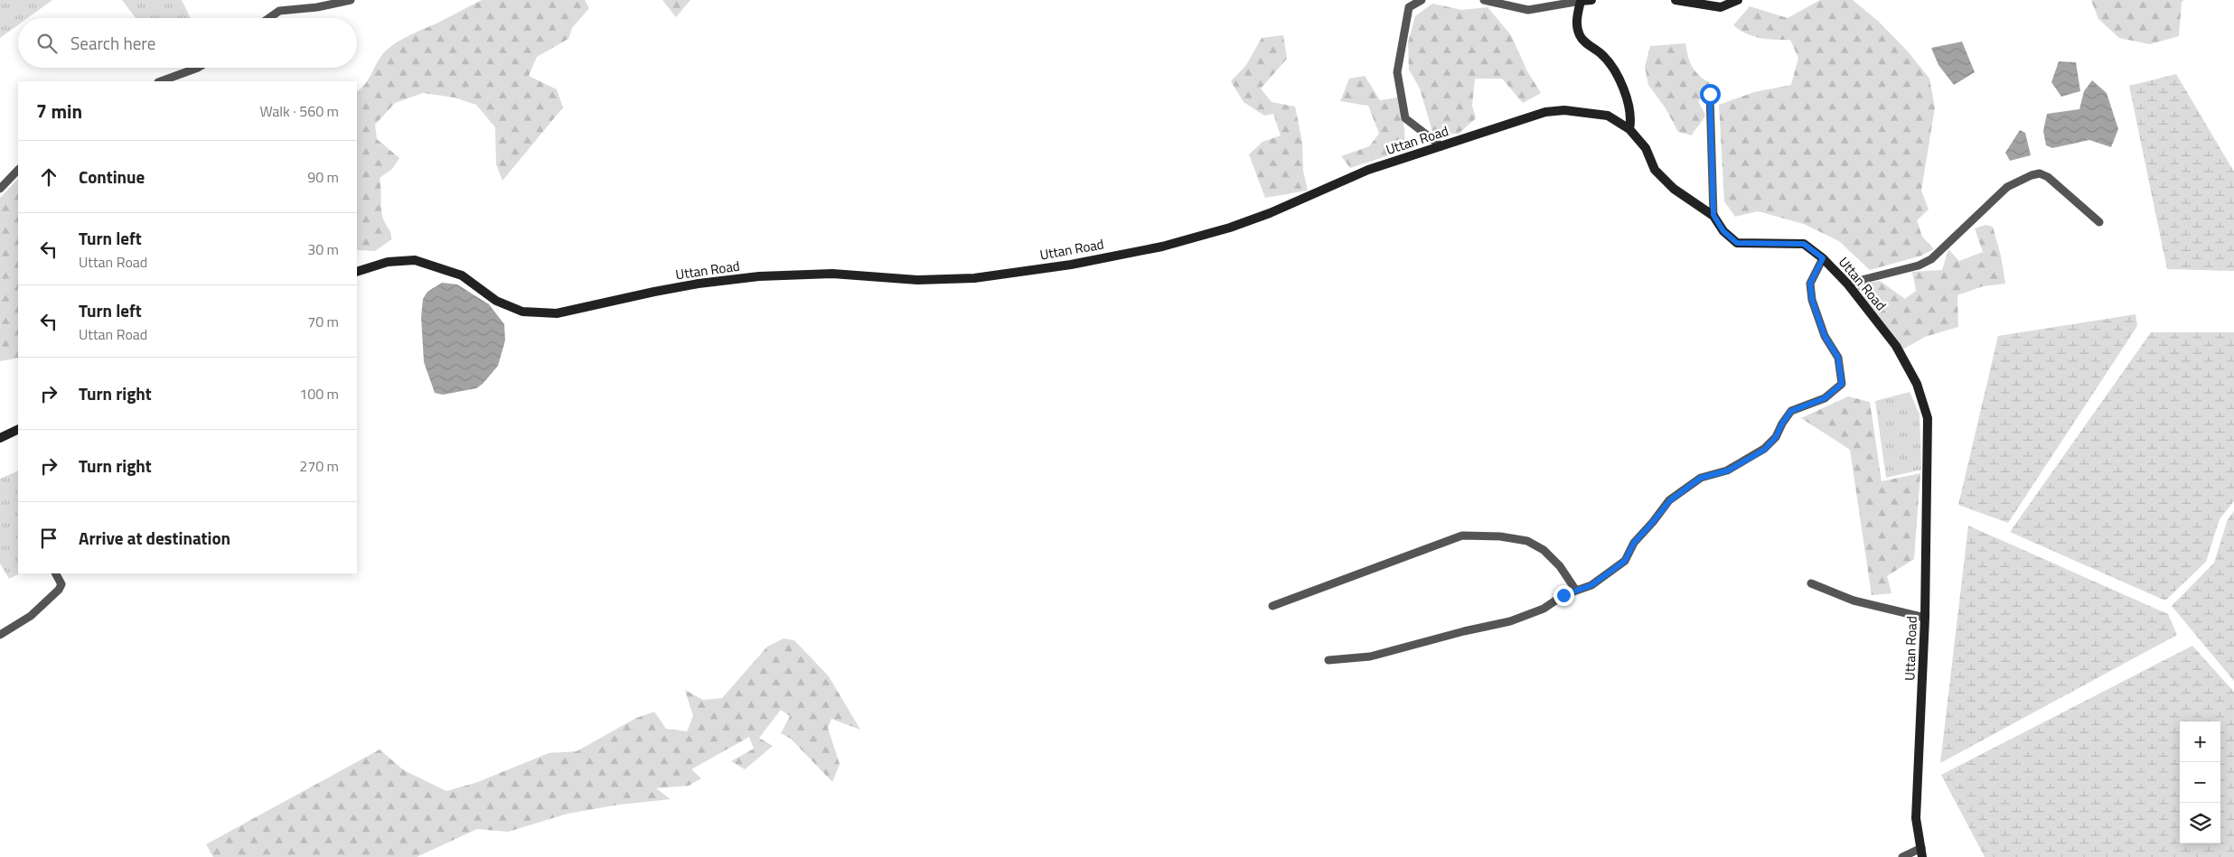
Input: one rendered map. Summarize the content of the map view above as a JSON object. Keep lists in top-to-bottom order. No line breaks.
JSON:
{"streets":{"main road":["Uttan Road"]},"page":{"search":"Search here","heading":["7 min","Walk · 560 m"],"list":[["Continue","90 m"],["Turn left","Uttan Road","30 m"],["Turn left","Uttan Road","70 m"],["Turn right","100 m"],["Turn right","270 m"],"Arrive at destination"],"map_buttons":["+","−"]}}
